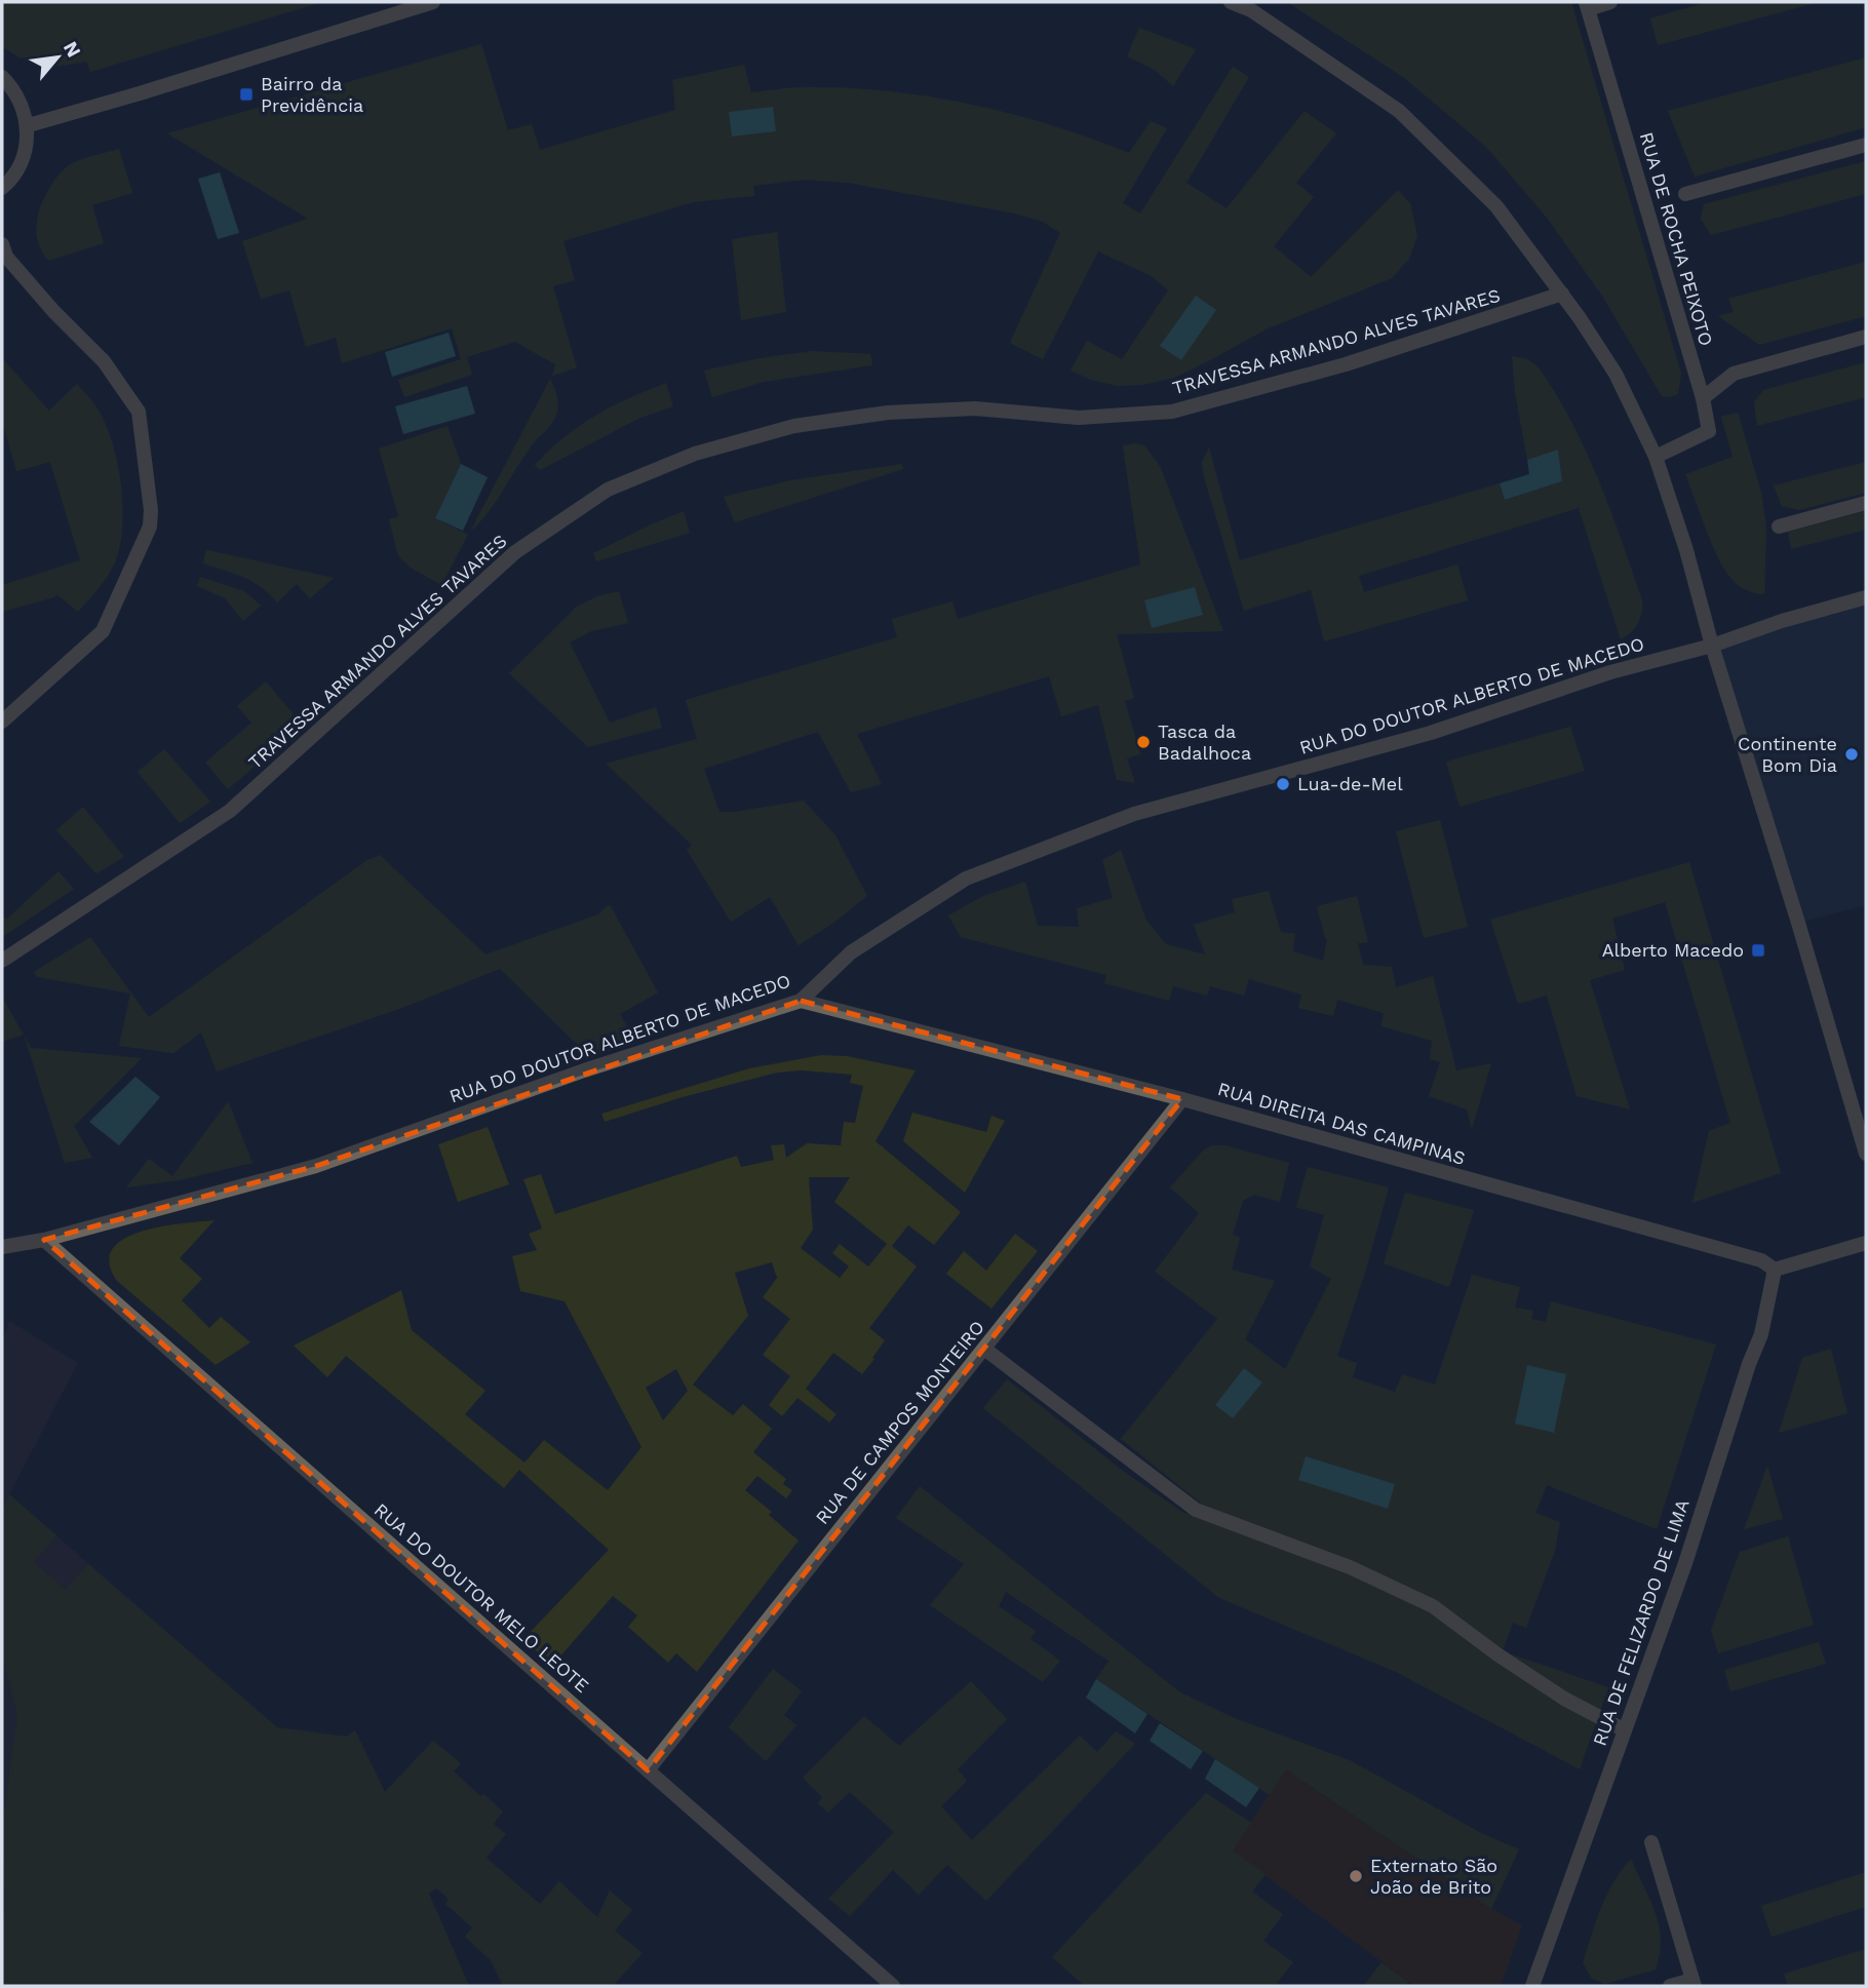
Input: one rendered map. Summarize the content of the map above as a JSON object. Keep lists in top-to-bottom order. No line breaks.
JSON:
{"streets":{"street":["RUA DE ROCHA PEIXOTO","TRAVESSA ARMANDO ALVES TAVARES","RUA DO DOUTOR ALBERTO DE MACEDO","RUA DIREITA DAS CAMPINAS","RUA DE CAMPOS MONTEIRO","RUA DO DOUTOR MELO LEOTE","RUA DE FELIZARDO DE LIMA"]},"crossings":[["RUA DO DOUTOR ALBERTO DE MACEDO","RUA DIREITA DAS CAMPINAS"],["RUA DO DOUTOR ALBERTO DE MACEDO","RUA DO DOUTOR MELO LEOTE"],["RUA DIREITA DAS CAMPINAS","RUA DE CAMPOS MONTEIRO"],["RUA DIREITA DAS CAMPINAS","RUA DE FELIZARDO DE LIMA"],["RUA DE CAMPOS MONTEIRO","RUA DO DOUTOR MELO LEOTE"]],"places":{"transit":["Bairro da Previdência","Alberto Macedo"],"other":["Tasca da Badalhoca","Continente Bom Dia","Lua-de-Mel","Externato São João de Brito"]},"north":"top right"}
